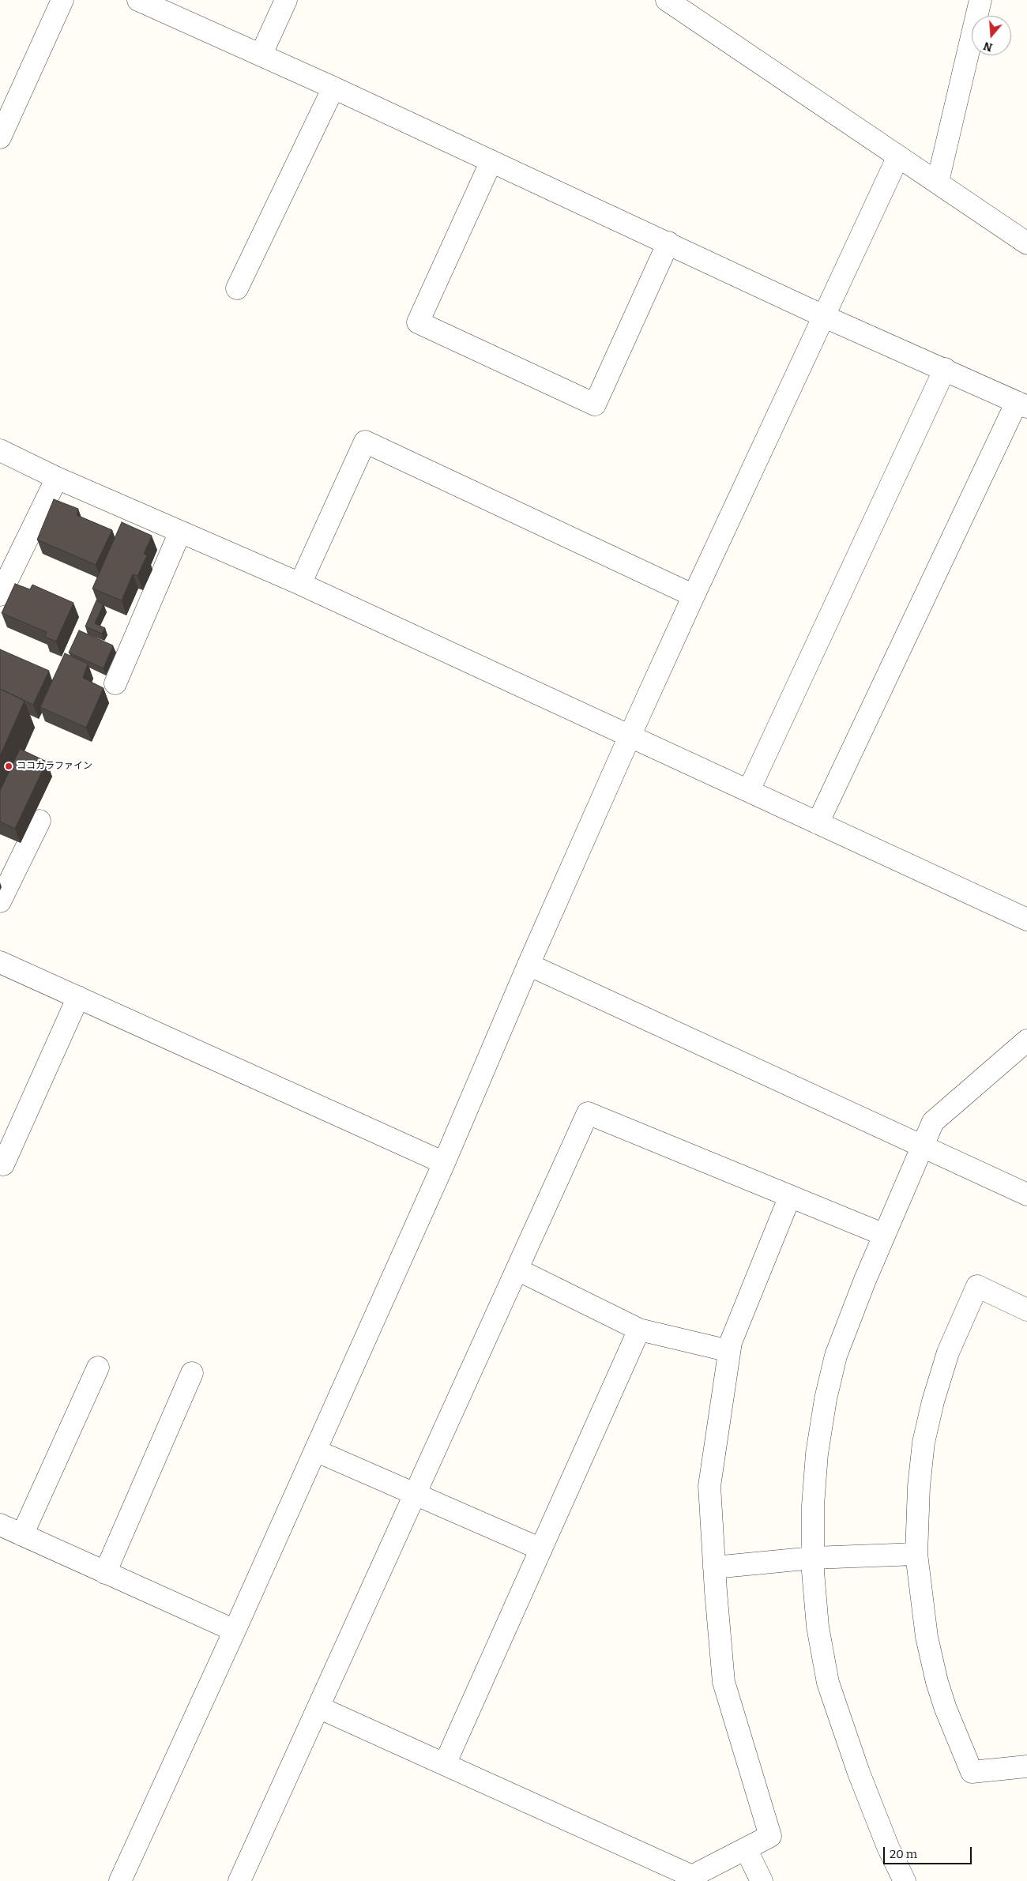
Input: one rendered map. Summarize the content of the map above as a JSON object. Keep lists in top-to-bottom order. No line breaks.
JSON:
{"places":["ココカラファイン"],"scale_bar":"20 m","north":"bottom"}
